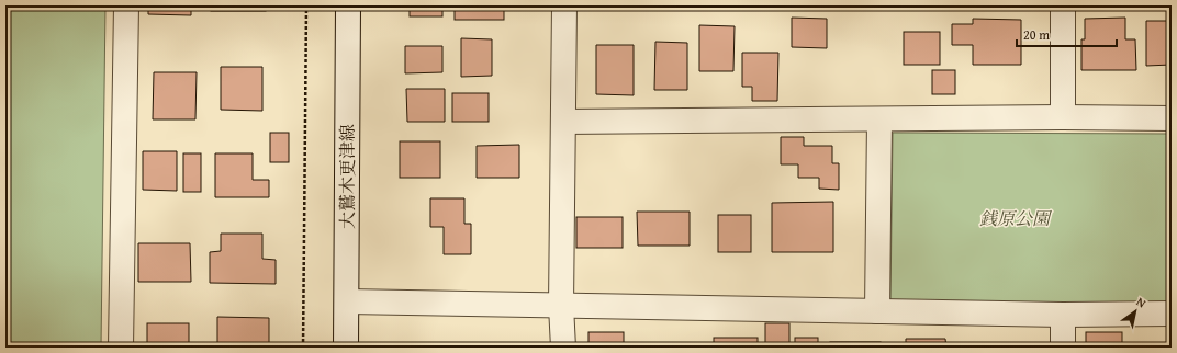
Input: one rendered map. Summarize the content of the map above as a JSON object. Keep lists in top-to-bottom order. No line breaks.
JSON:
{"streets":{"street":["大鷲木更津線"]},"parks":["銭原公園"],"scale_bar":"20 m","north":"top right"}
